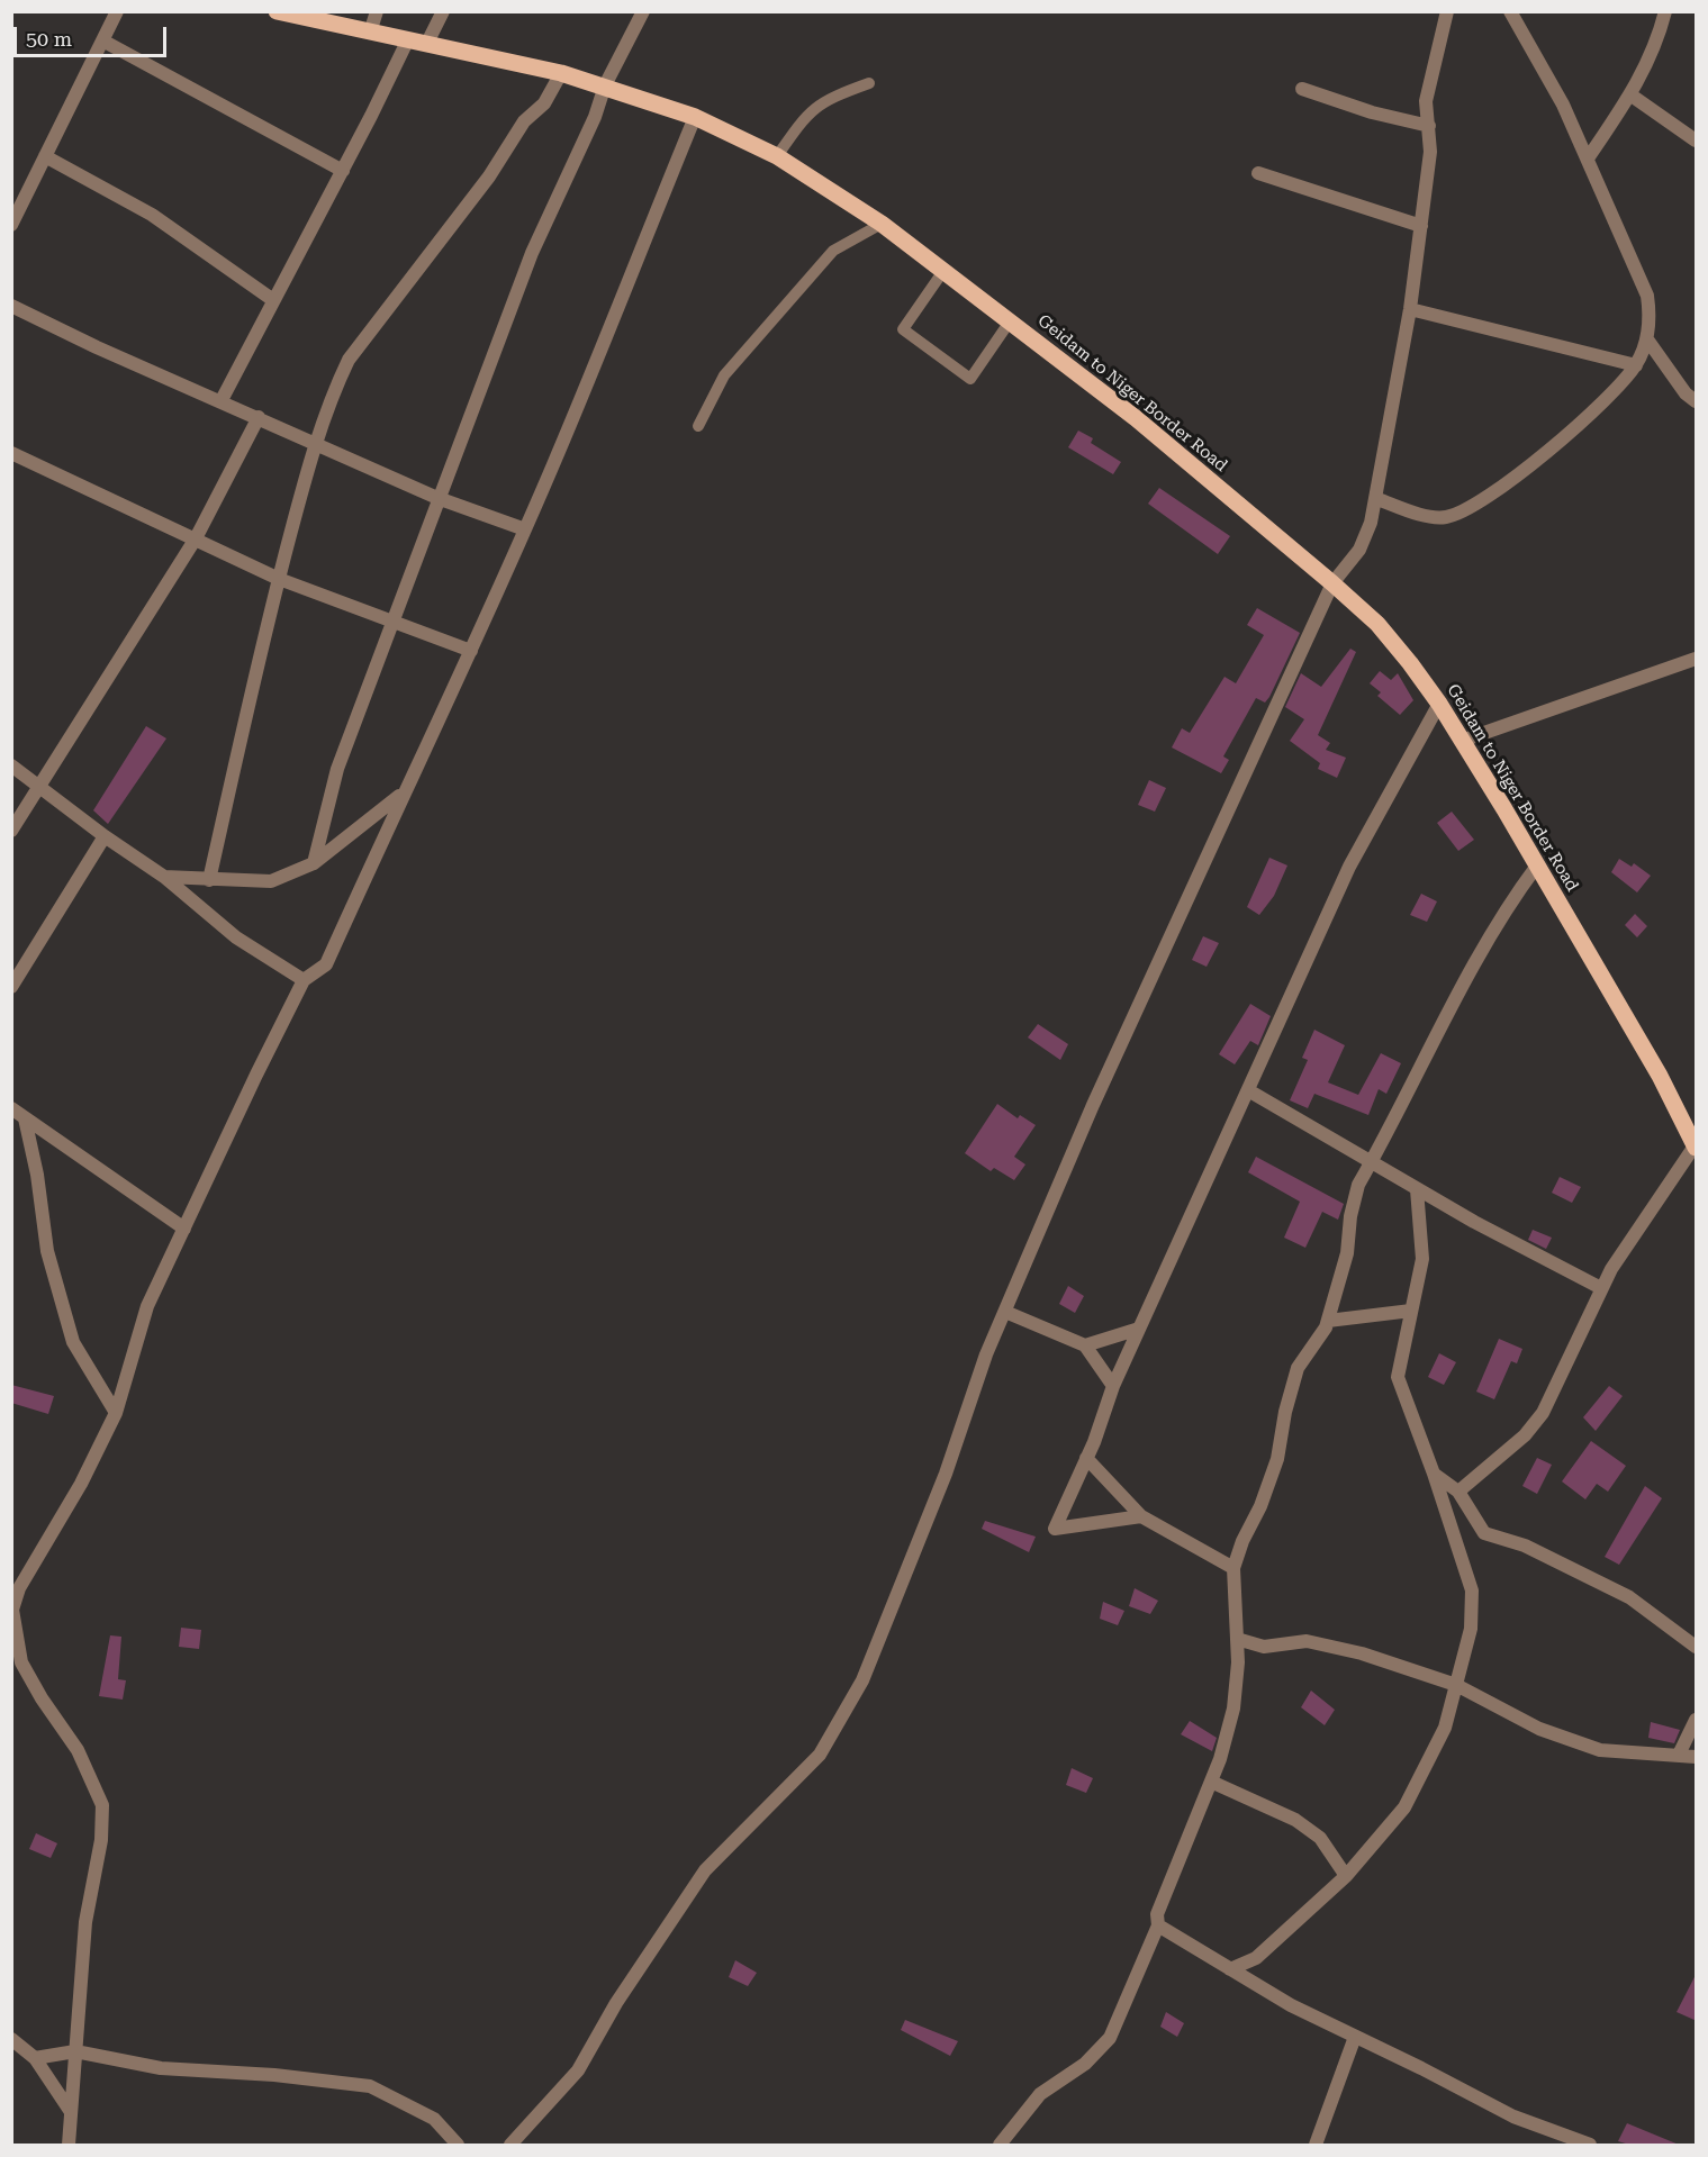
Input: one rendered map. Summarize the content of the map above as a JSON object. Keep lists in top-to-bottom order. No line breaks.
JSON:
{"streets":{"main road":["Geidam to Niger Border Road"]},"scale_bar":"50 m"}
